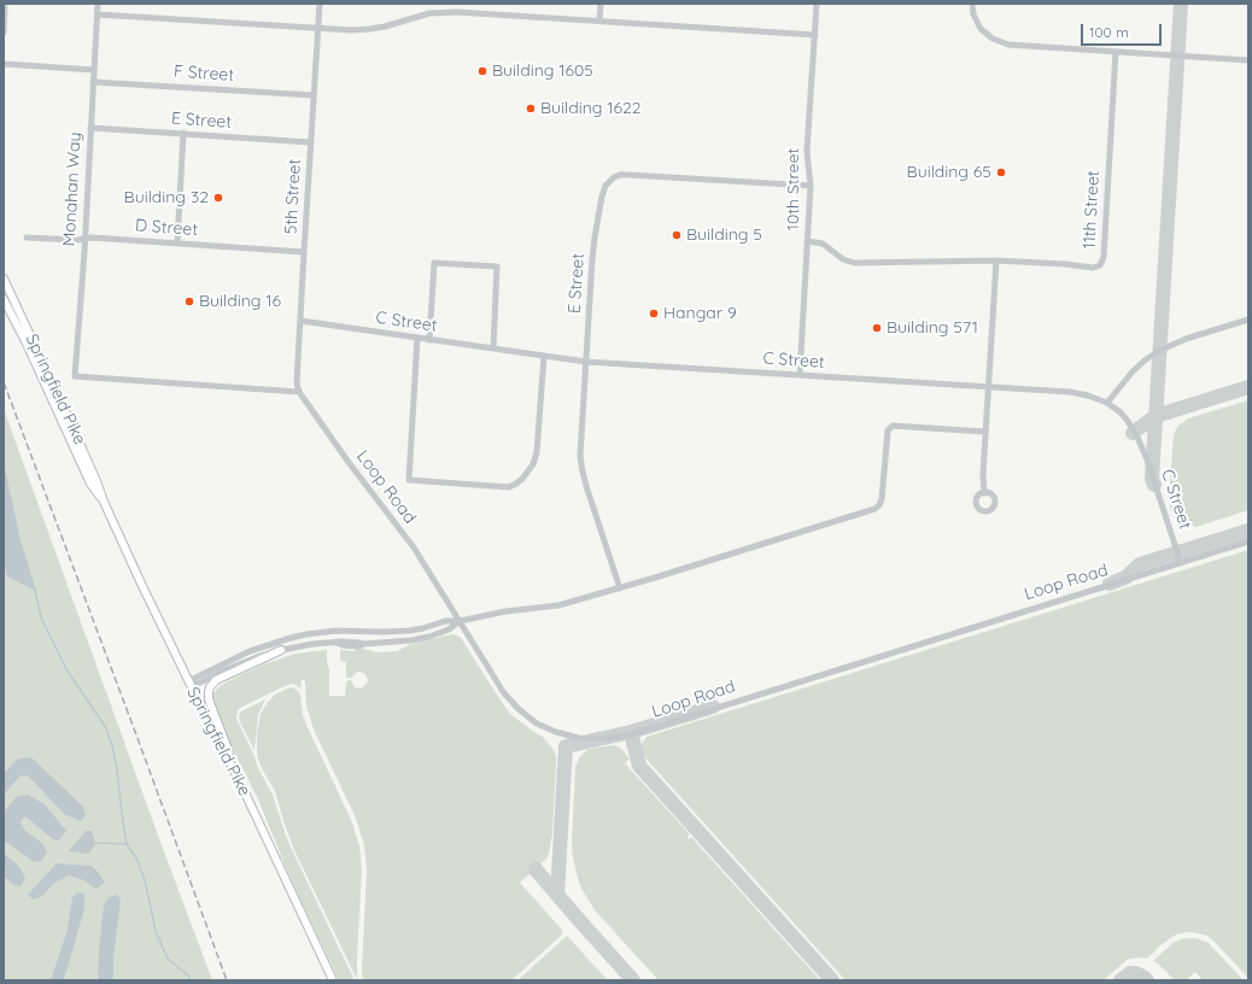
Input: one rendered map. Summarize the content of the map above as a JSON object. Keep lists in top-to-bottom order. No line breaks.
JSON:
{"streets":{"main road":["Springfield Pike"],"street":["F Street","E Street","Monahan Way","10th Street","5th Street","11th Street","D Street","C Street","Loop Road"]},"crossings":[["F Street","Monahan Way"],["F Street","5th Street"],["E Street","Monahan Way"],["E Street","10th Street"],["E Street","5th Street"],["E Street","C Street"],["Monahan Way","5th Street"],["Monahan Way","D Street"],["Monahan Way","Loop Road"],["10th Street","11th Street"],["10th Street","C Street"],["5th Street","D Street"],["5th Street","C Street"],["5th Street","Loop Road"],["C Street","Loop Road"]],"places":["Building 1605","Building 1622","Building 65","Building 32","Building 5","Building 16","Hangar 9","Building 571"],"scale_bar":"100 m"}
